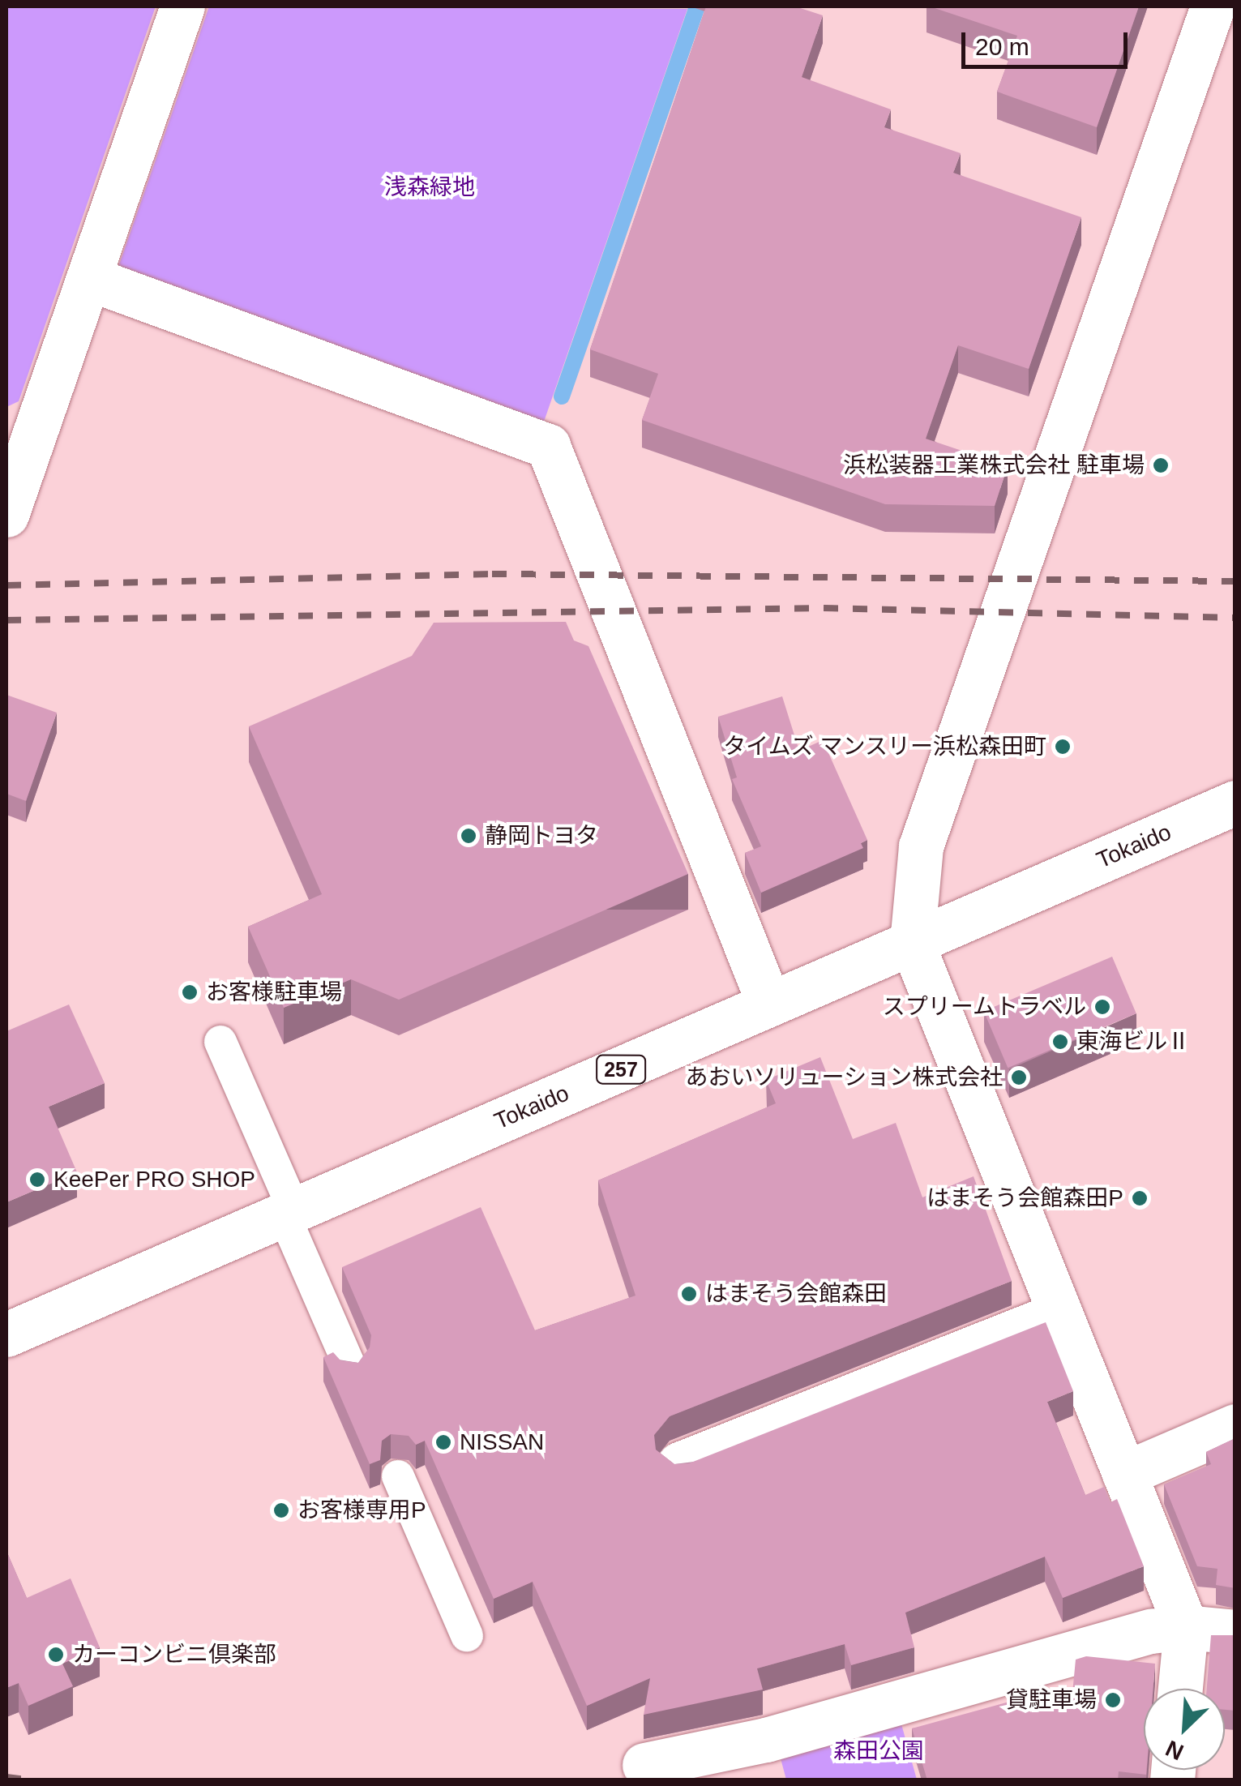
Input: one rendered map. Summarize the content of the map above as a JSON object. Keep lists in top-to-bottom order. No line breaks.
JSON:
{"streets":{"main road":["Tokaido","257"]},"parks":["浅森緑地","森田公園"],"places":["浜松装器工業株式会社 駐車場","タイムズ マンスリー浜松森田町","静岡トヨタ","お客様駐車場","スプリームトラベル","東海ビルⅡ","あおいソリューション株式会社","KeePer PRO SHOP","はまそう会館森田P","はまそう会館森田","NISSAN","お客様専用P","カーコンビニ倶楽部","貸駐車場"],"scale_bar":"20 m","north":"bottom left"}
